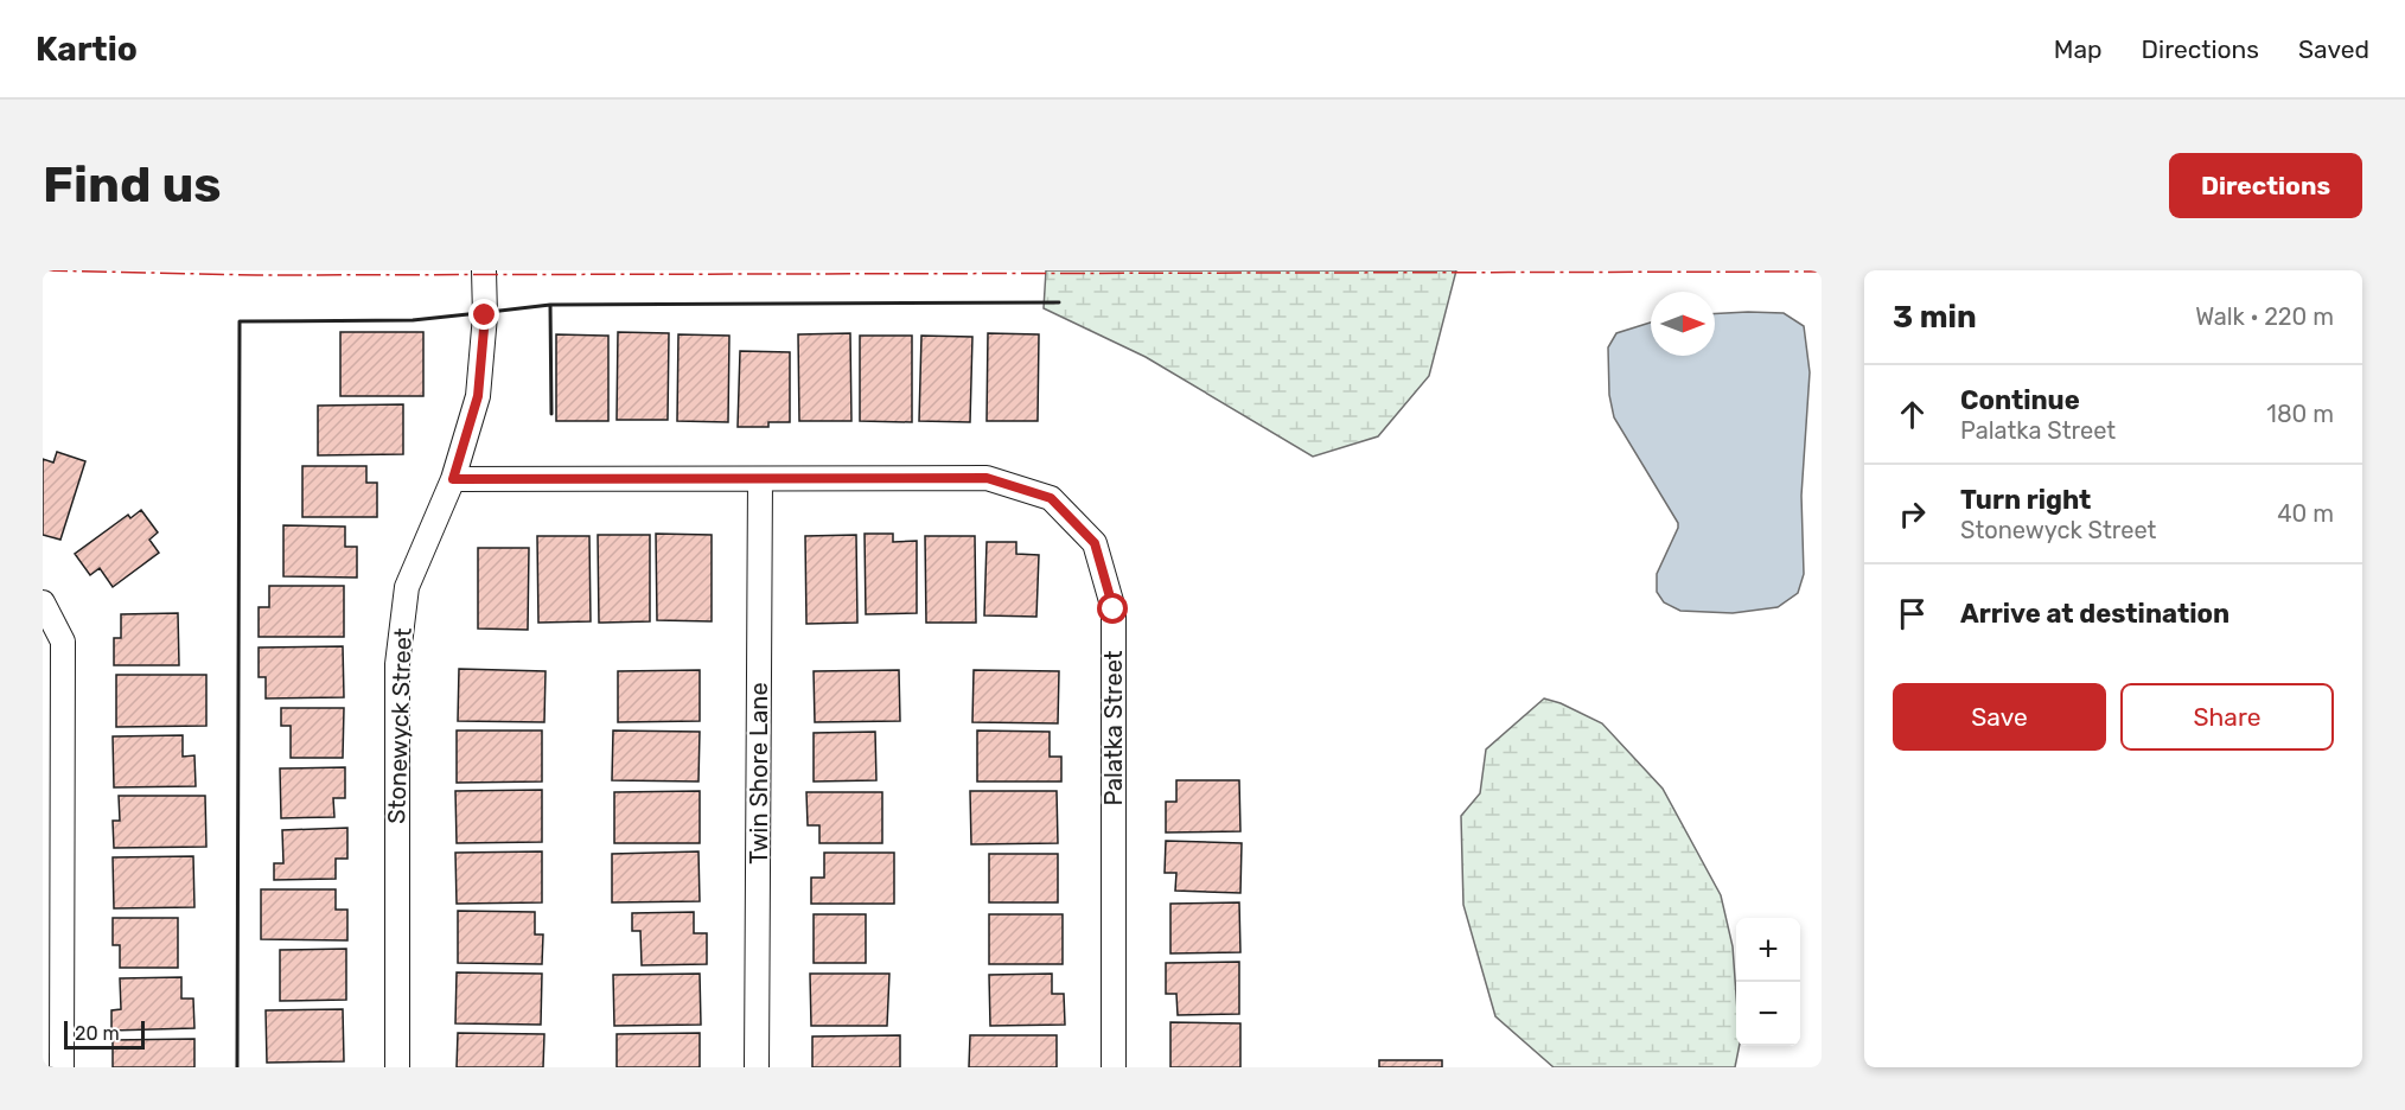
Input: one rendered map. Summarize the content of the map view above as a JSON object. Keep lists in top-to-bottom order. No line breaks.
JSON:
{"streets":{"street":["Stonewyck Street","Palatka Street","Twin Shore Lane"]},"crossings":[["Stonewyck Street","Palatka Street"],["Palatka Street","Twin Shore Lane"]],"scale_bar":"20 m","north":"right","page":{"header":"Kartio","nav":["Map","Directions","Saved"],"buttons":["Directions",["Save","Share"]],"title":"Find us","heading":["3 min","Walk · 220 m"],"list":[["Continue","Palatka Street","180 m"],["Turn right","Stonewyck Street","40 m"],"Arrive at destination"],"map_buttons":["+","−"],"scale":"20 m"}}
